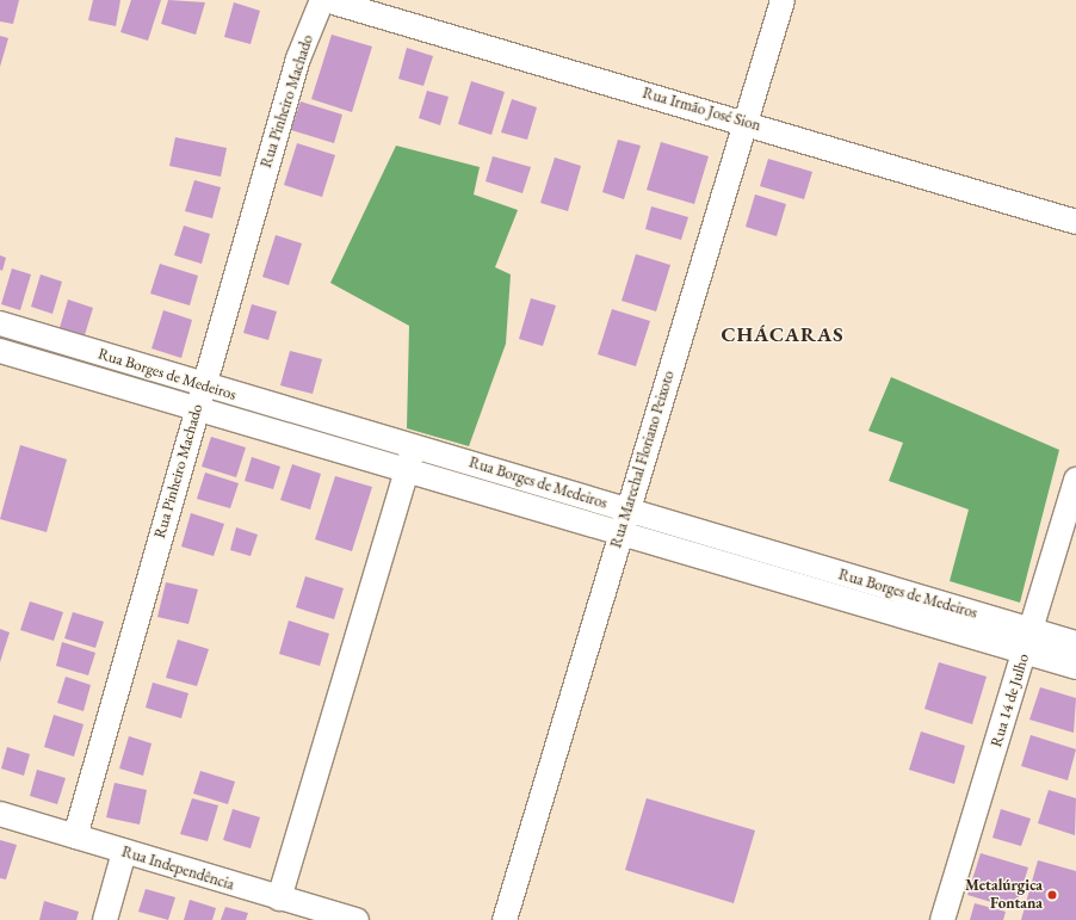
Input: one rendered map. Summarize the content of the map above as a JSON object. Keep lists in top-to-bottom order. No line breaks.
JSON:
{"streets":{"street":["Rua Pinheiro Machado","Rua Irmão José Sion","Rua Borges de Medeiros","Rua Marechal Floriano Peixoto","Rua 14 de Julho","Rua Independência"]},"crossings":[["Rua Pinheiro Machado","Rua Irmão José Sion"],["Rua Pinheiro Machado","Rua Borges de Medeiros"],["Rua Pinheiro Machado","Rua Independência"],["Rua Irmão José Sion","Rua Marechal Floriano Peixoto"],["Rua Borges de Medeiros","Rua Marechal Floriano Peixoto"],["Rua Borges de Medeiros","Rua 14 de Julho"]],"districts":["CHÁCARAS"],"places":["Metalúrgica Fontana"]}
